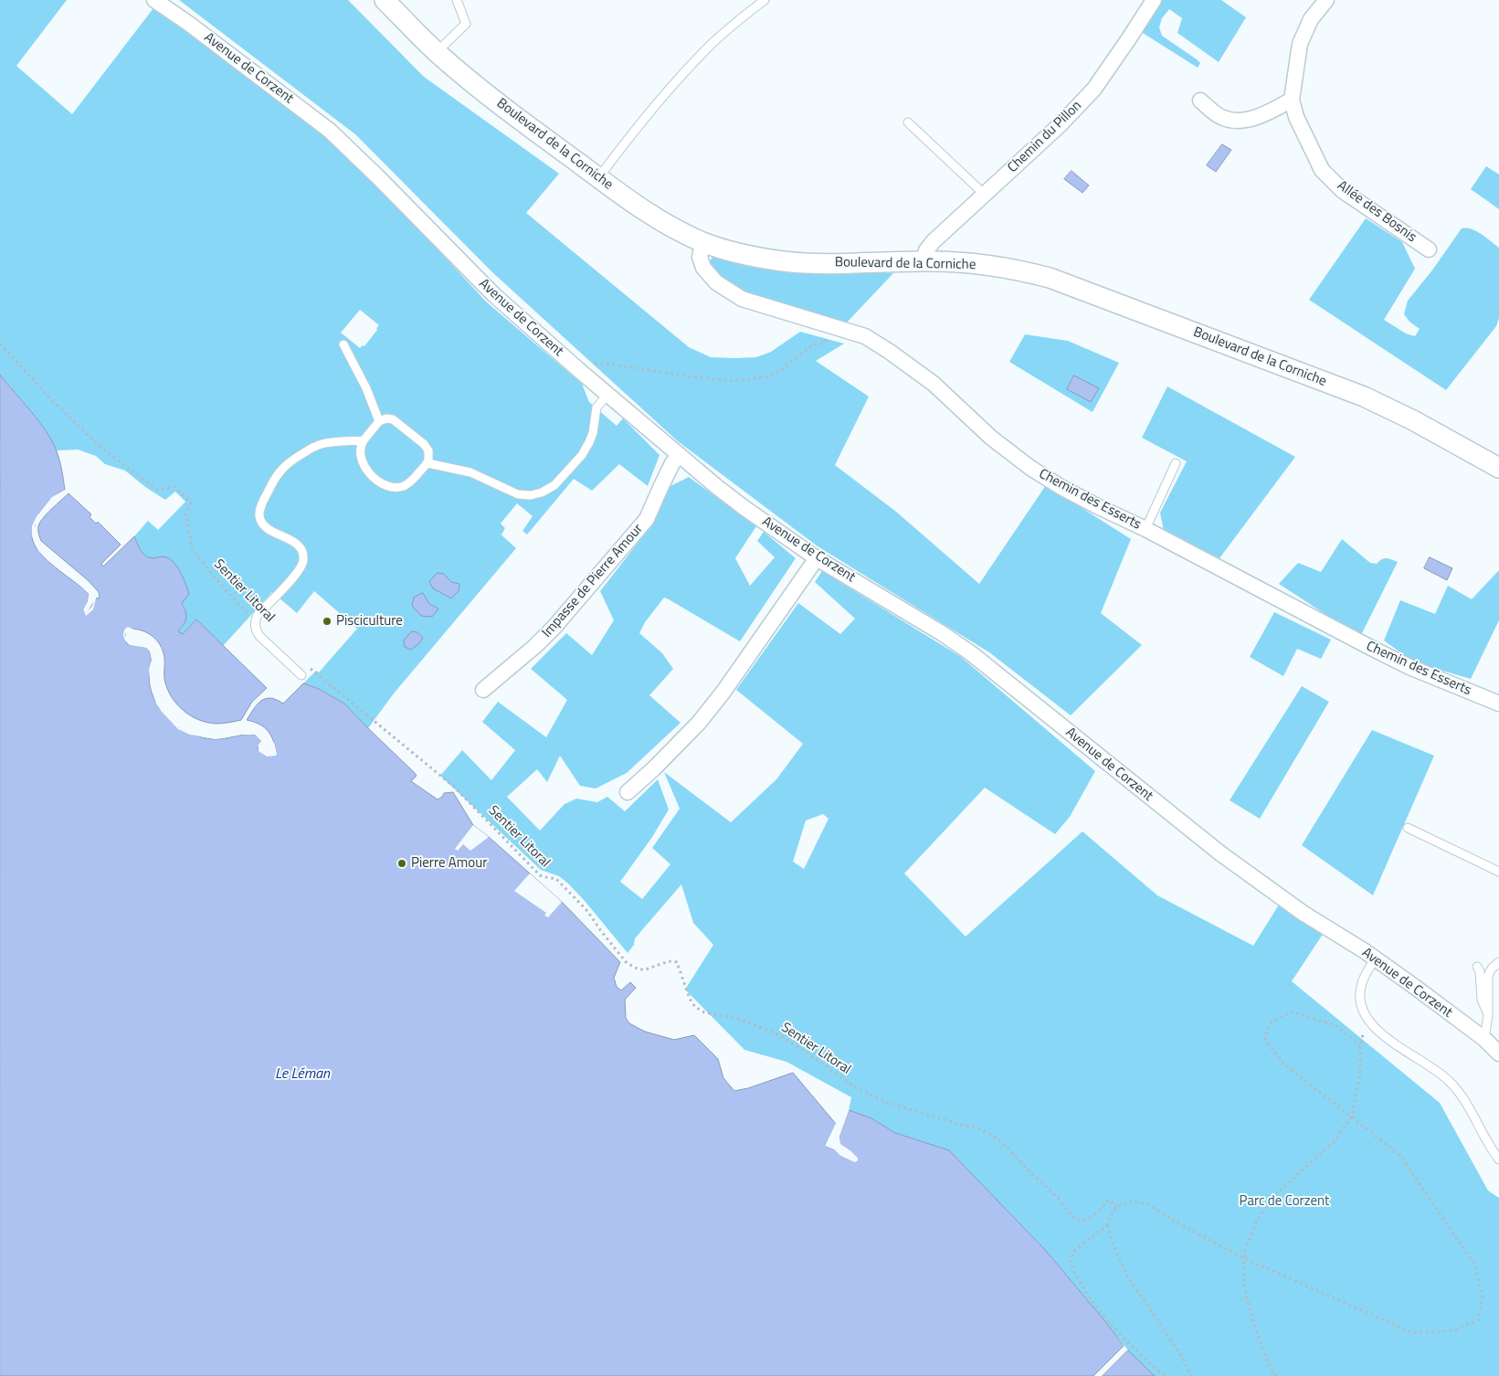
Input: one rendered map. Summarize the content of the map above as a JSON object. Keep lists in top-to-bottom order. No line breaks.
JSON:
{"streets":{"street":["Avenue de Corzent","Chemin du Pillon","Boulevard de la Corniche","Allée des Bosnis","Chemin des Esserts","Impasse de Pierre Amour"],"path":["Sentier Litoral"]},"crossings":[["Avenue de Corzent","Impasse de Pierre Amour"],["Chemin du Pillon","Boulevard de la Corniche"],["Boulevard de la Corniche","Chemin des Esserts"]],"water":["Le Léman"],"parks":["Parc de Corzent"],"places":["Pisciculture","Pierre Amour"]}
